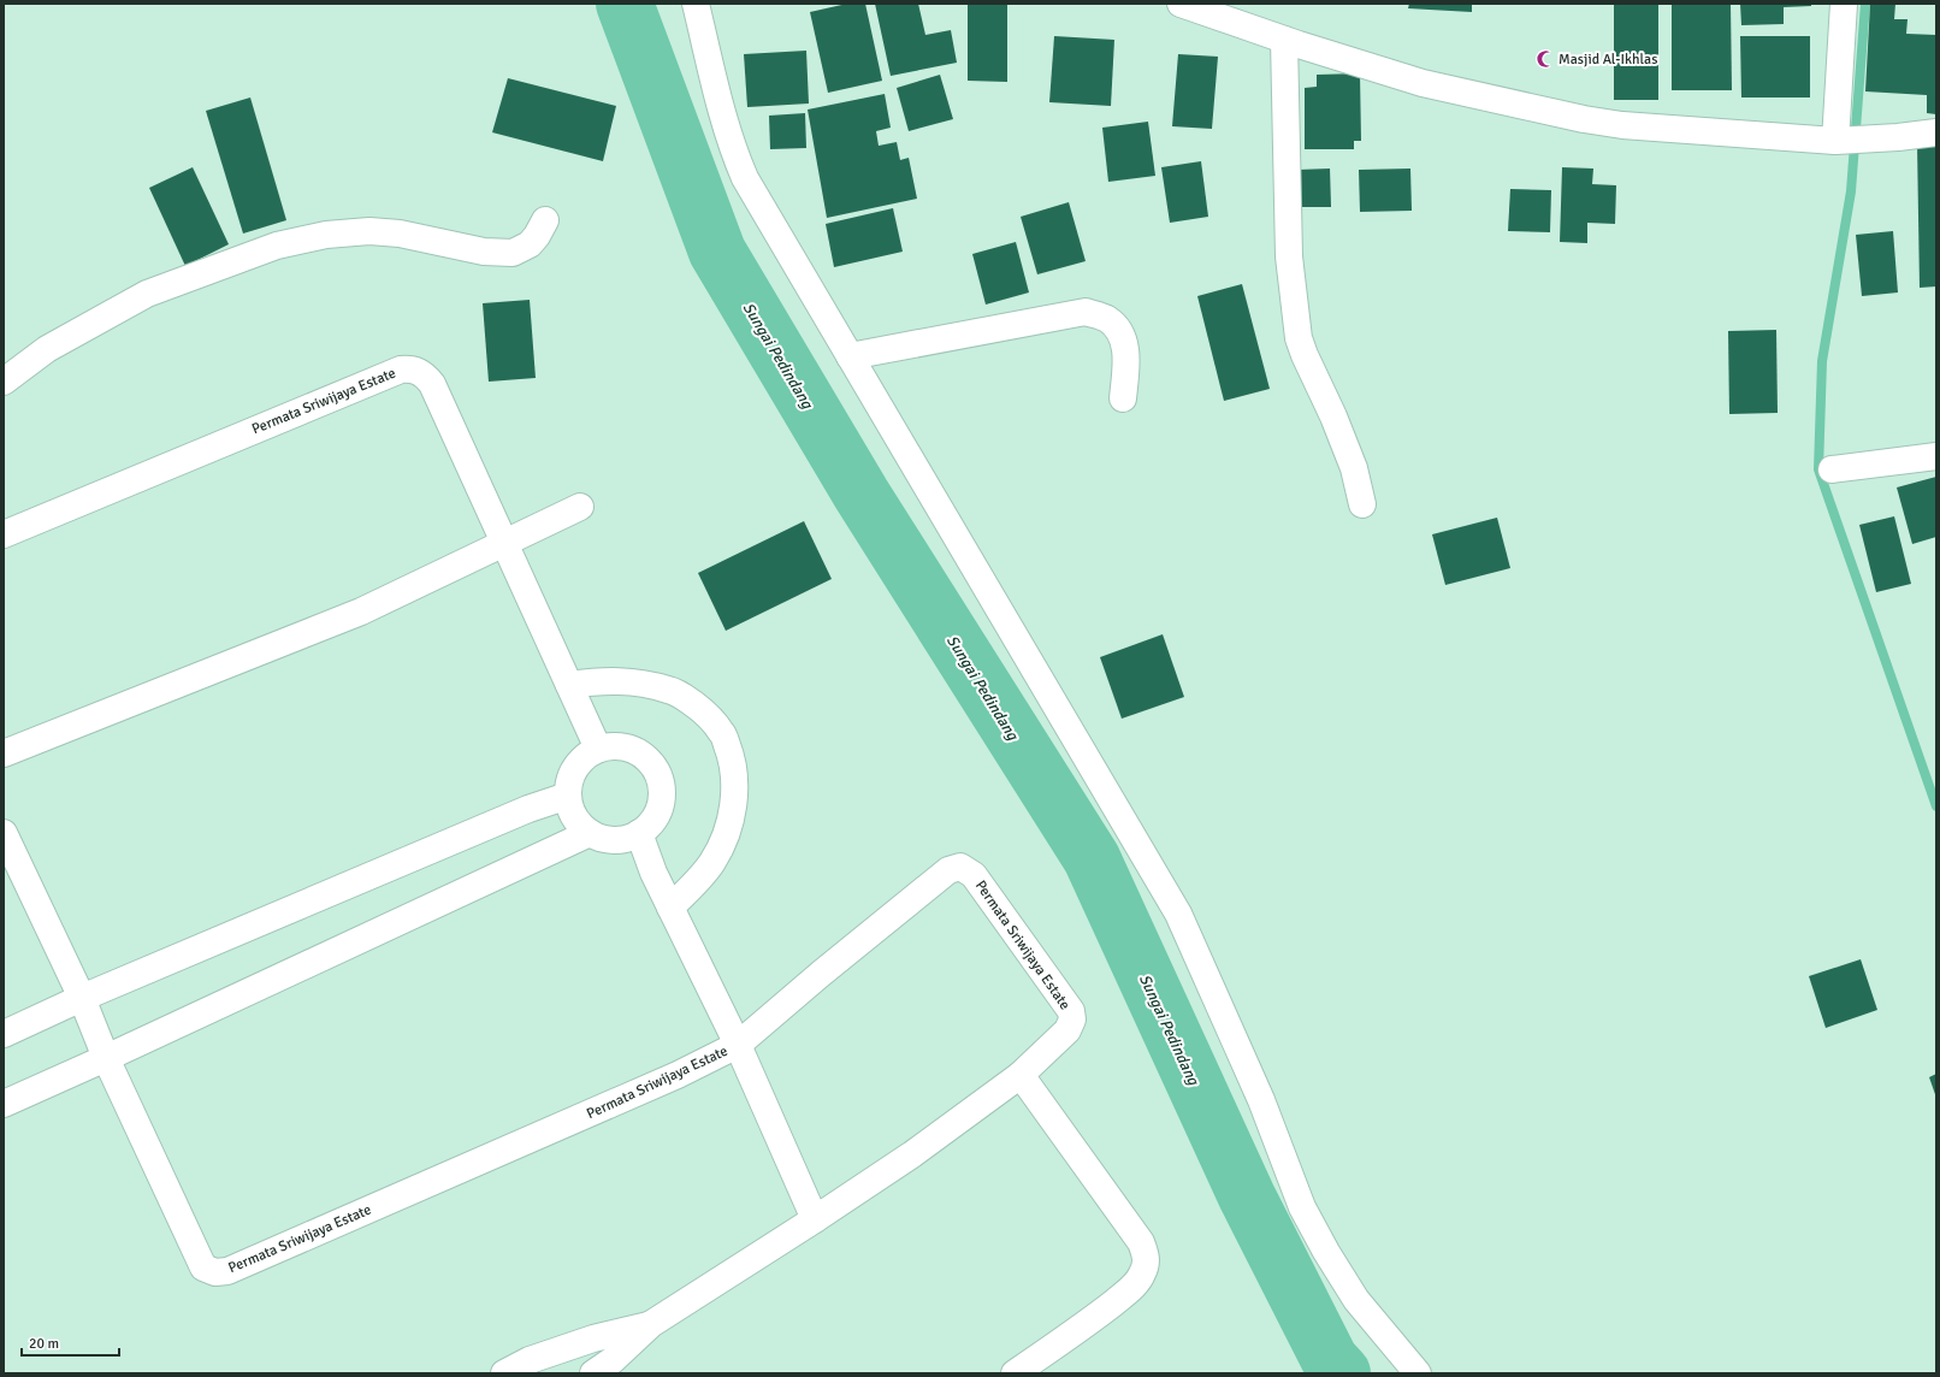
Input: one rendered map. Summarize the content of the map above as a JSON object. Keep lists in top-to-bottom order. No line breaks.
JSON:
{"streets":{"street":["Permata Sriwijaya Estate"]},"water":["Sungai Pedindang"],"places":{"mosque":["Masjid Al-Ikhlas"]},"scale_bar":"20 m"}
